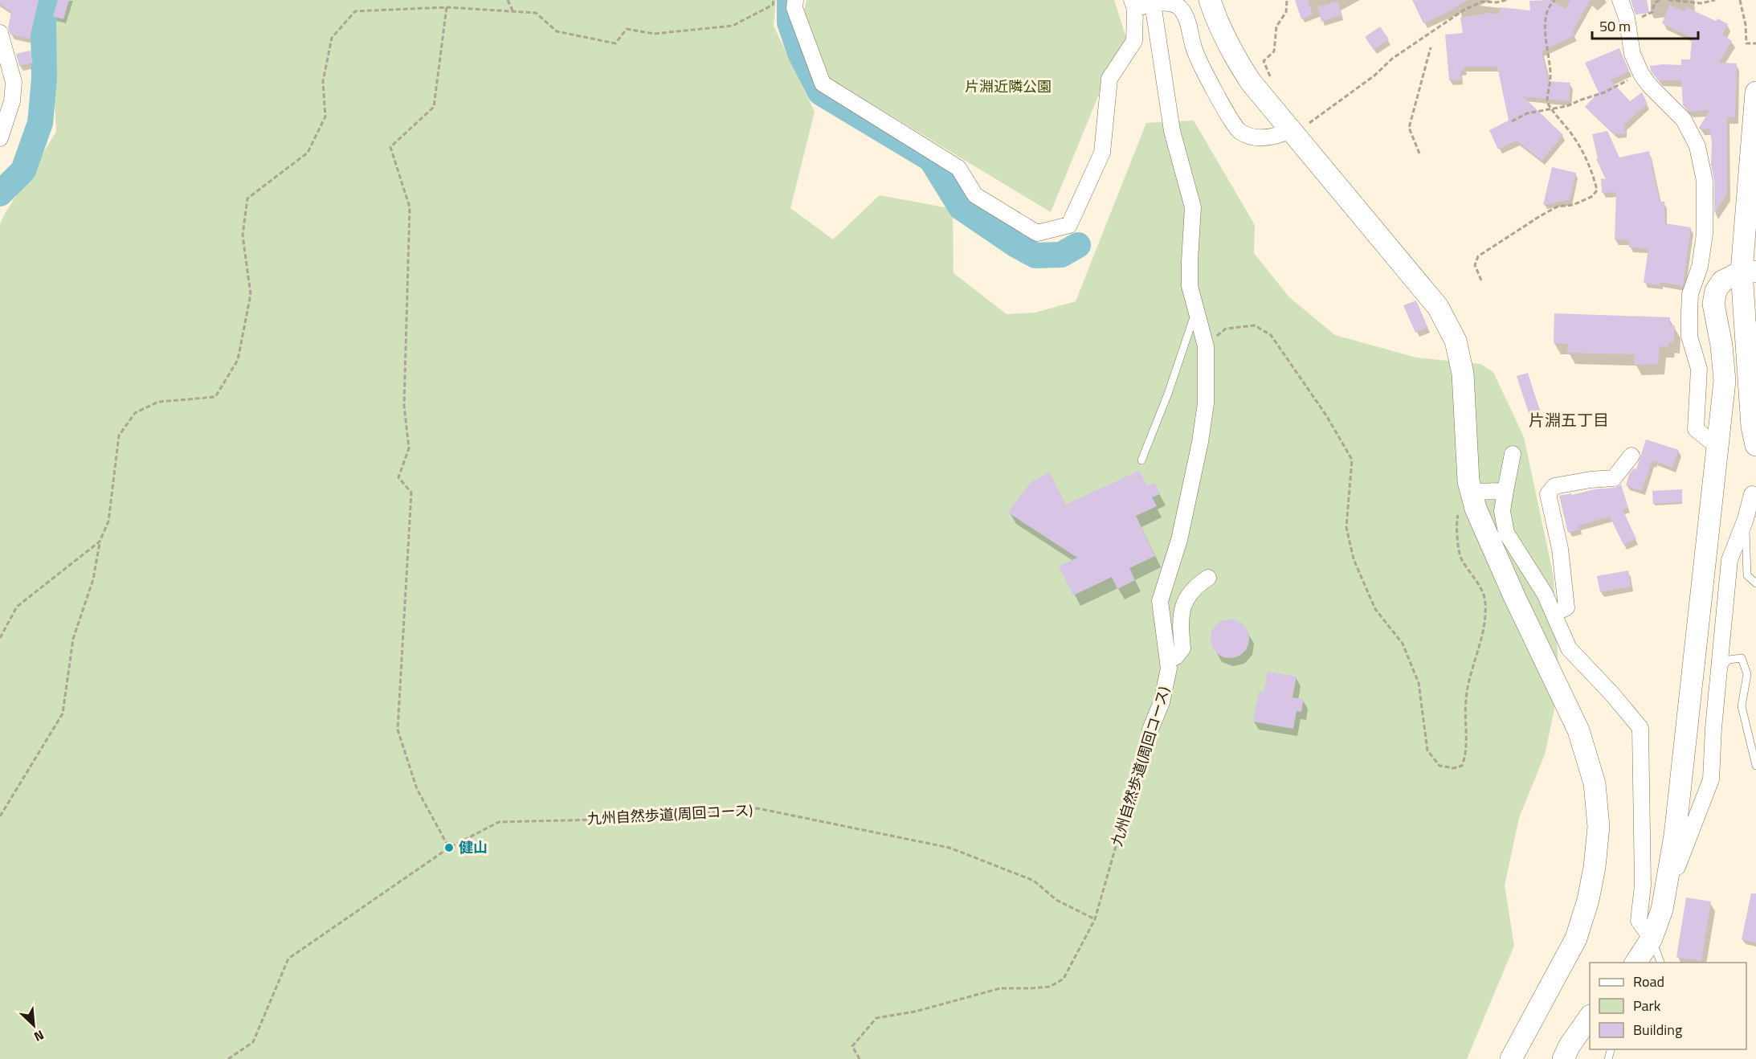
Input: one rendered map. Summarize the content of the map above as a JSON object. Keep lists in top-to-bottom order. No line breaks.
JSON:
{"streets":{"street":["九州自然歩道(周回コース)"]},"districts":["片淵五丁目"],"parks":["片淵近隣公園"],"places":["健山"],"legend":["Road","Park","Building"],"scale_bar":"50 m","north":"bottom right"}
